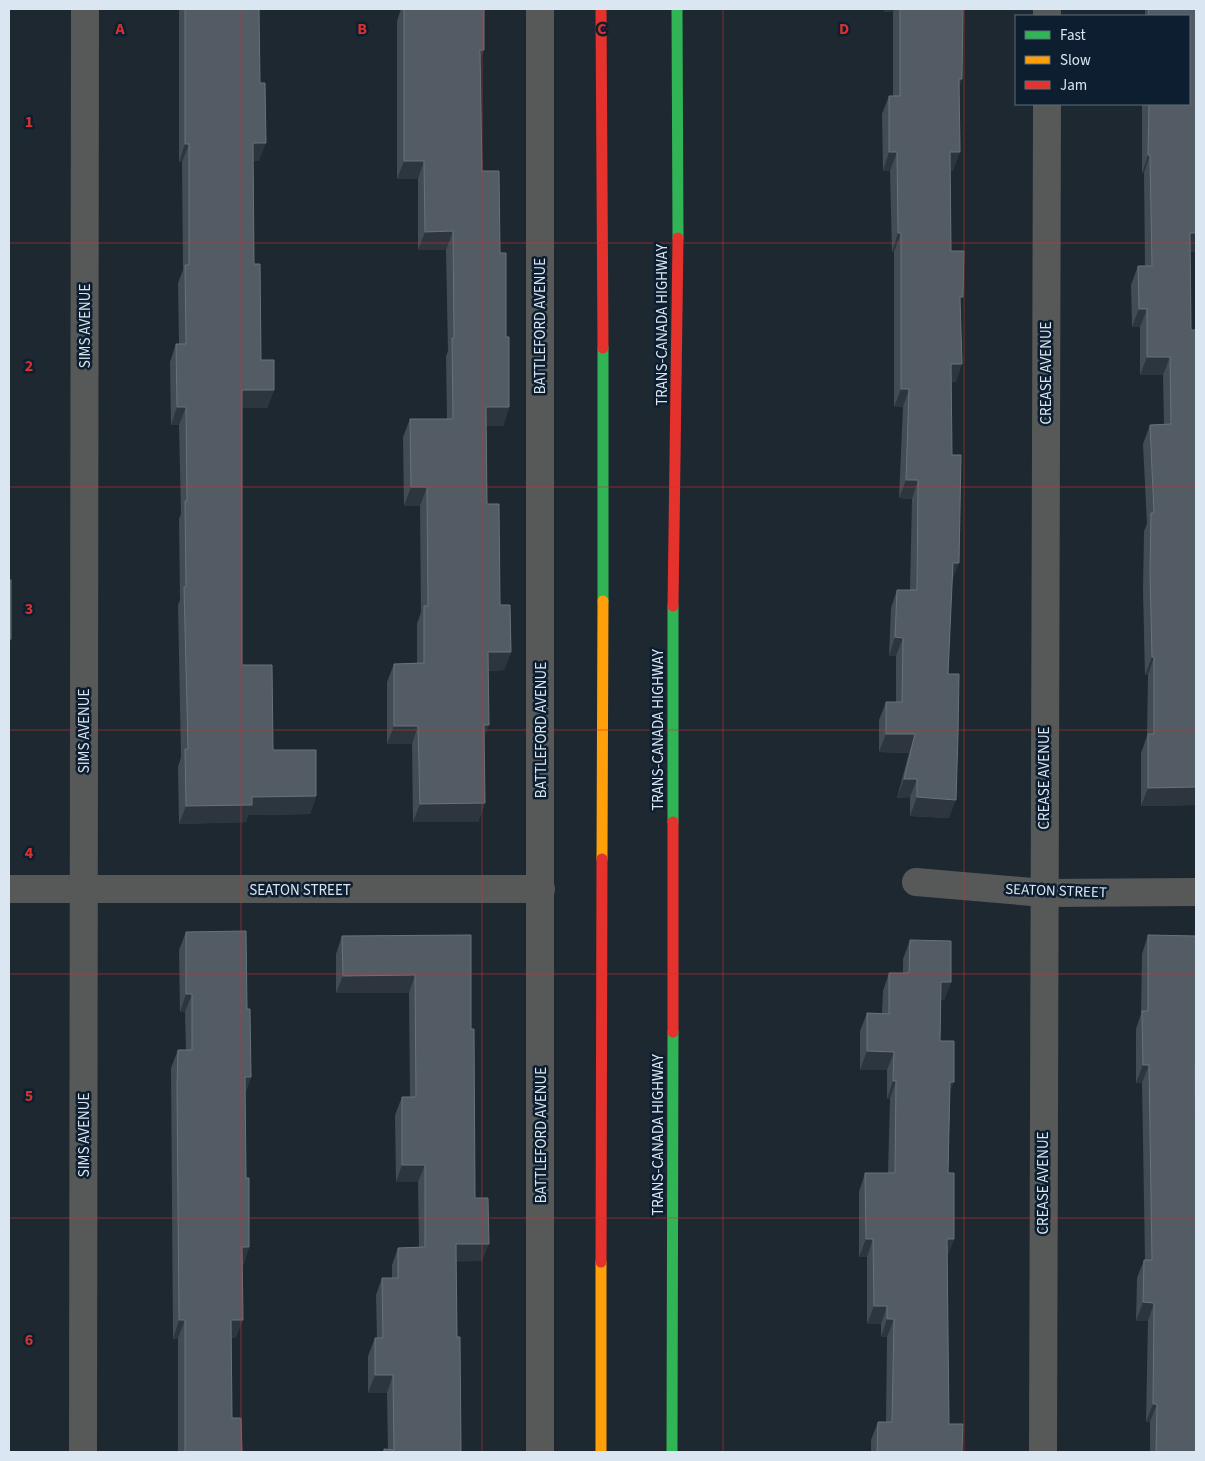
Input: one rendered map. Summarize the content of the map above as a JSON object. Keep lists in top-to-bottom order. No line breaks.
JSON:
{"streets":{"highway":["TRANS-CANADA HIGHWAY"],"street":["SIMS AVENUE","BATTLEFORD AVENUE","CREASE AVENUE","SEATON STREET"]},"crossings":[["SIMS AVENUE","SEATON STREET"],["BATTLEFORD AVENUE","SEATON STREET"],["CREASE AVENUE","SEATON STREET"]],"legend":["Fast","Slow","Jam"],"grid":{"columns":["A","B","C","D"],"rows":["1","2","3","4","5","6"]}}
